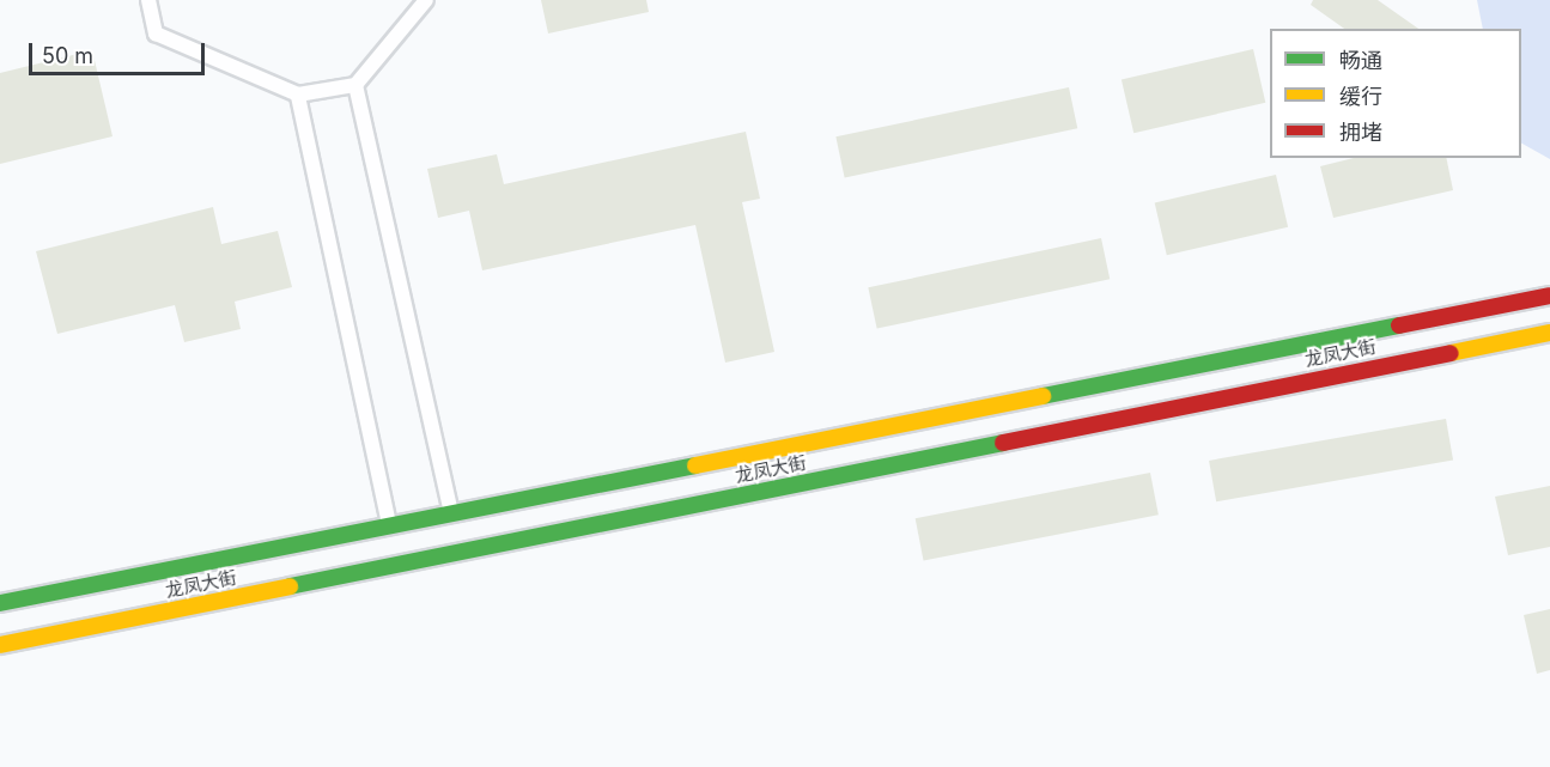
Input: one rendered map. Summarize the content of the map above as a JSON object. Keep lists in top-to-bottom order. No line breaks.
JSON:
{"streets":{"main road":["龙凤大街"]},"legend":["畅通","缓行","拥堵"],"scale_bar":"50 m"}
